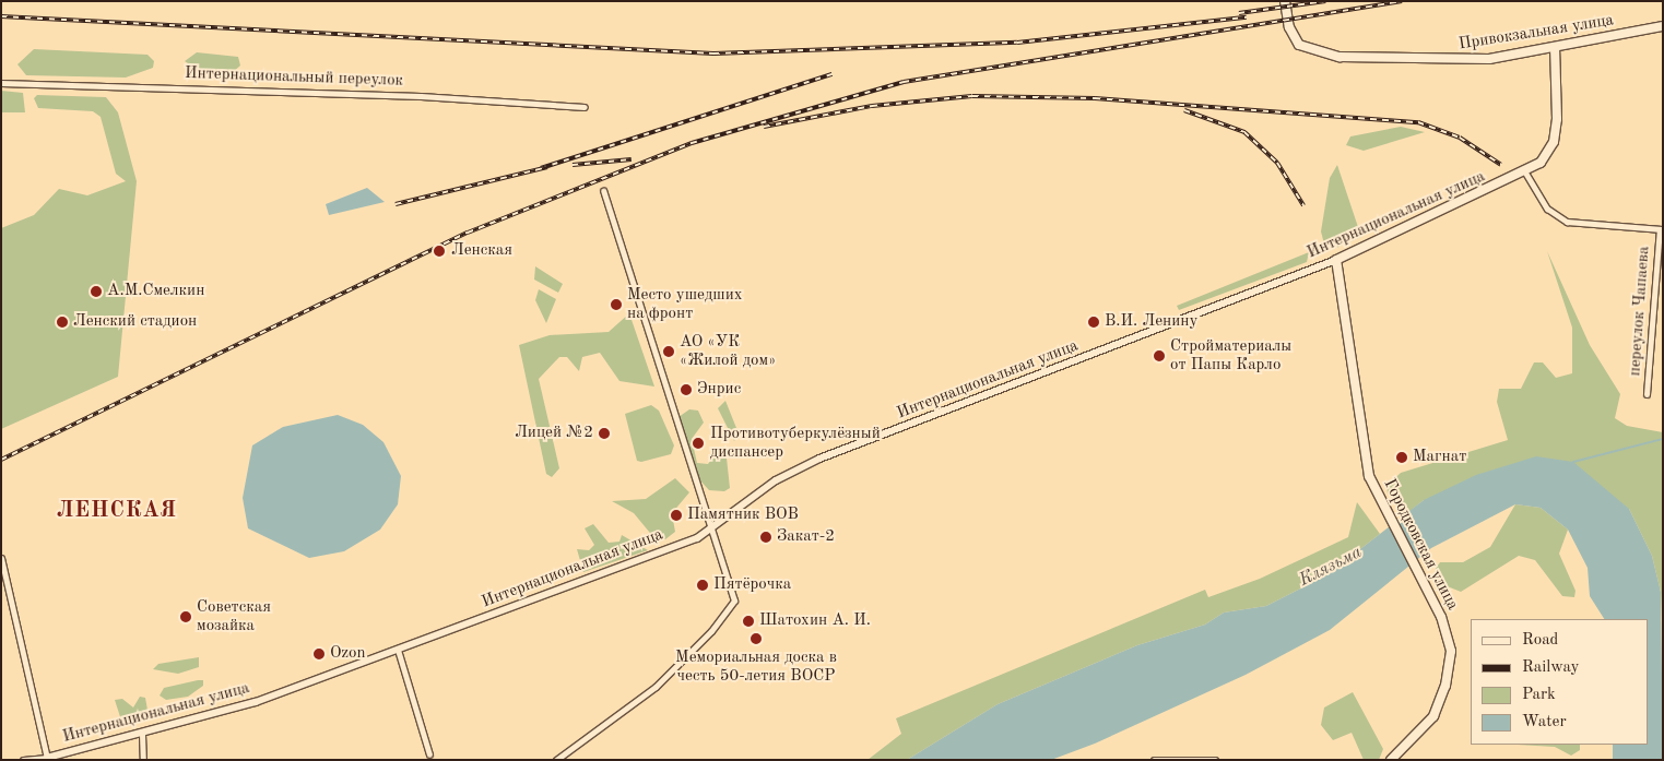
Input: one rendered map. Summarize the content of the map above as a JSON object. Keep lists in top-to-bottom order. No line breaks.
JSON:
{"streets":{"main road":["Привокзальная улица","Интернациональная улица","Городковская улица"],"street":["Интернациональный переулок","переулок Чапаева"]},"crossings":[["Привокзальная улица","Интернациональная улица"],["Интернациональная улица","Городковская улица"]],"districts":["ЛЕНСКАЯ"],"water":["Клязьма"],"places":["Ленская","А.М.Смелкин","Место ушедших на фронт","Ленский стадион","В.И. Ленину","АО «УК «Жилой дом»","Стройматериалы от Папы Карло","Энрис","Лицей №2","Противотуберкулёзный диспансер","Магнат","Памятник ВОВ","Закат-2","Пятёрочка","Советская мозайка","Шатохин А. И.","Мемориальная доска в честь 50-летия ВОСР","Ozon"],"legend":["Road","Railway","Park","Water"]}
